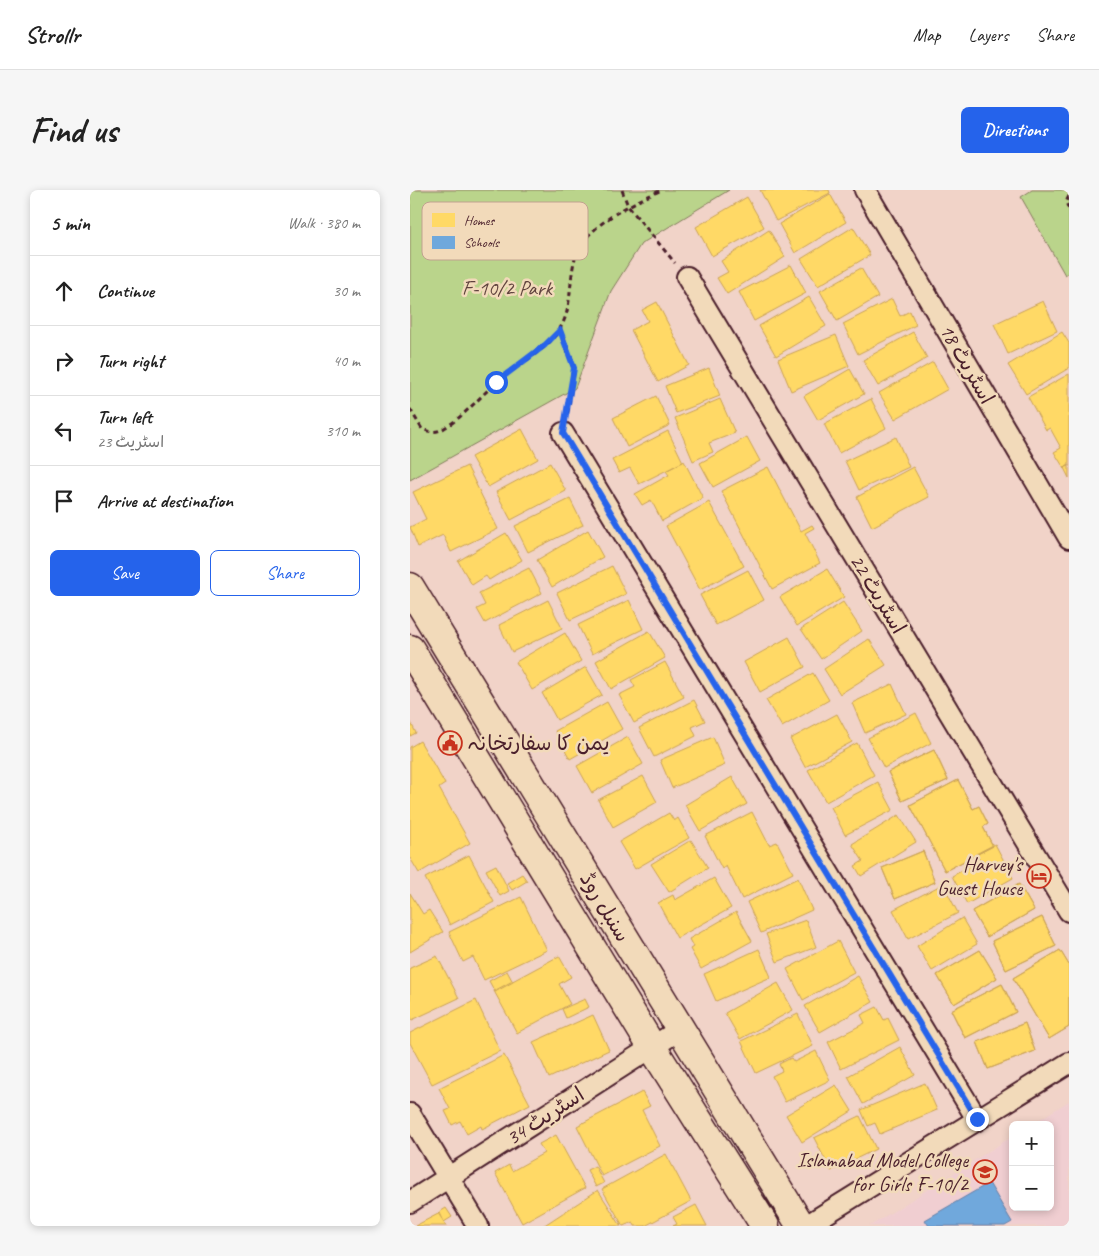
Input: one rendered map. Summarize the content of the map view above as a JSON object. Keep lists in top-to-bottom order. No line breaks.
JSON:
{"streets":{"street":["اسٹریٹ 18","اسٹریٹ 22","سنبل روڈ","اسٹریٹ 34"]},"crossings":[["سنبل روڈ","اسٹریٹ 34"]],"parks":["F-10/2 Park"],"places":{"public building":["یمن کا سفارتخانہ"],"hotel":["Harvey's Guest House"],"school or university":["Islamabad Model College for Girls F-10/2"]},"legend":["Homes","Schools"],"page":{"header":"Strollr","nav":["Map","Layers","Share"],"buttons":["Directions",["Save","Share"]],"title":"Find us","heading":["5 min","Walk · 380 m"],"list":[["Continue","30 m"],["Turn right","40 m"],["Turn left","اسٹریٹ 23","310 m"],"Arrive at destination"],"map_buttons":["+","−"]}}
